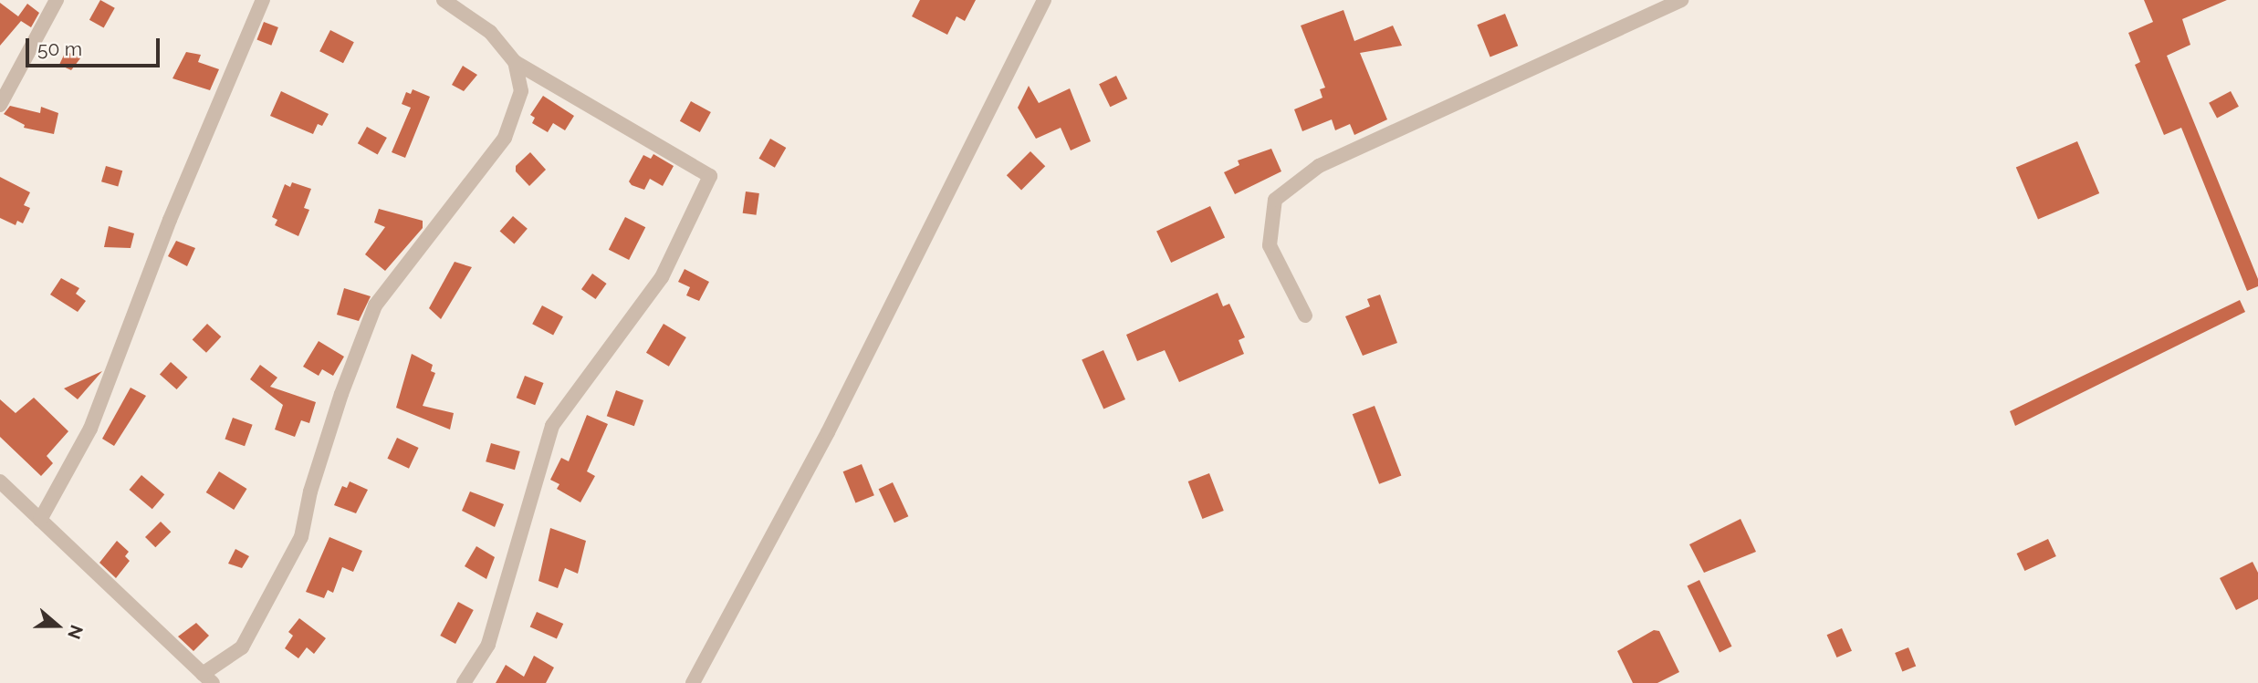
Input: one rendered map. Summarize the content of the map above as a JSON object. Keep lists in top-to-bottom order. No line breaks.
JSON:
{"scale_bar":"50 m","north":"right"}
